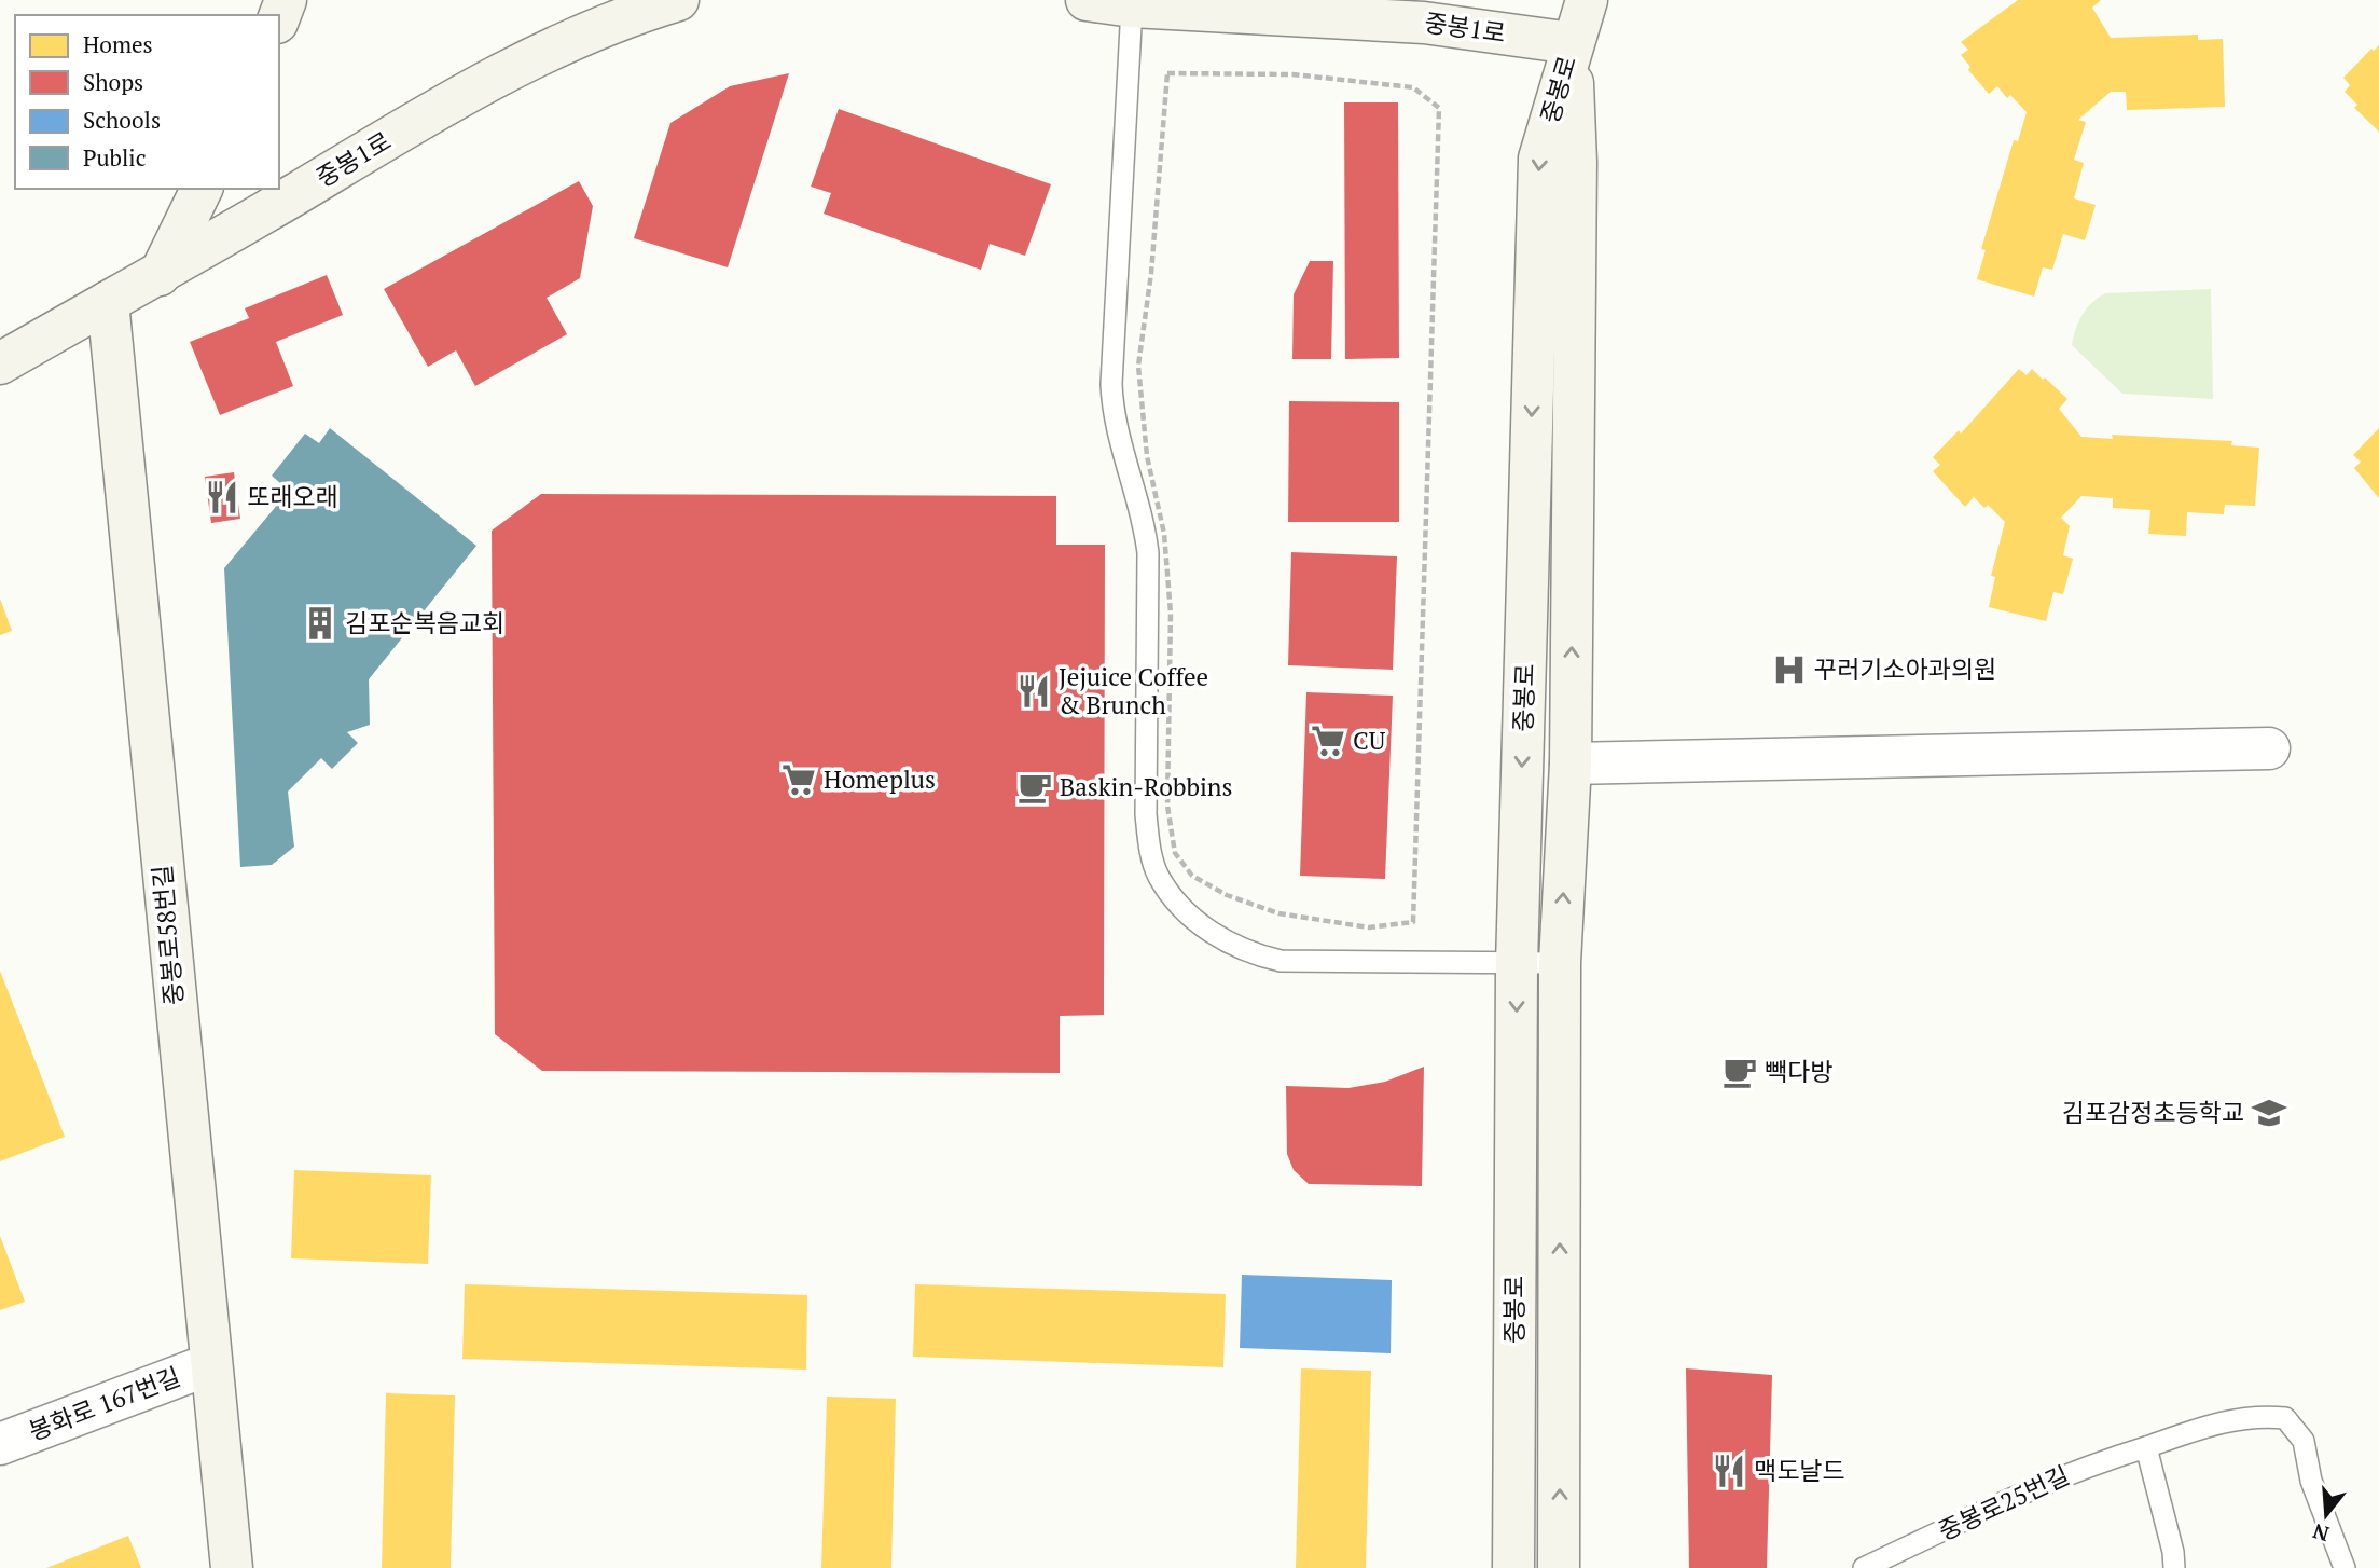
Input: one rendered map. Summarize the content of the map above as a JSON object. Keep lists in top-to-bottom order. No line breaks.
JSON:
{"streets":{"street":["중봉1로","중봉로","중봉로58번길","봉화로 167번길"],"lane":["중봉로25번길"]},"crossings":[["중봉1로","중봉로"],["중봉1로","중봉로58번길"],["중봉로58번길","봉화로 167번길"]],"places":{"restaurant":["또래오래","Jejuice Coffee & Brunch","맥도날드"],"building":["김포순복음교회"],"hospital":["꾸러기소아과의원"],"supermarket":["CU","Homeplus"],"cafe":["Baskin-Robbins","빽다방"],"school or university":["김포감정초등학교"]},"legend":["Homes","Shops","Schools","Public"],"north":"bottom"}
